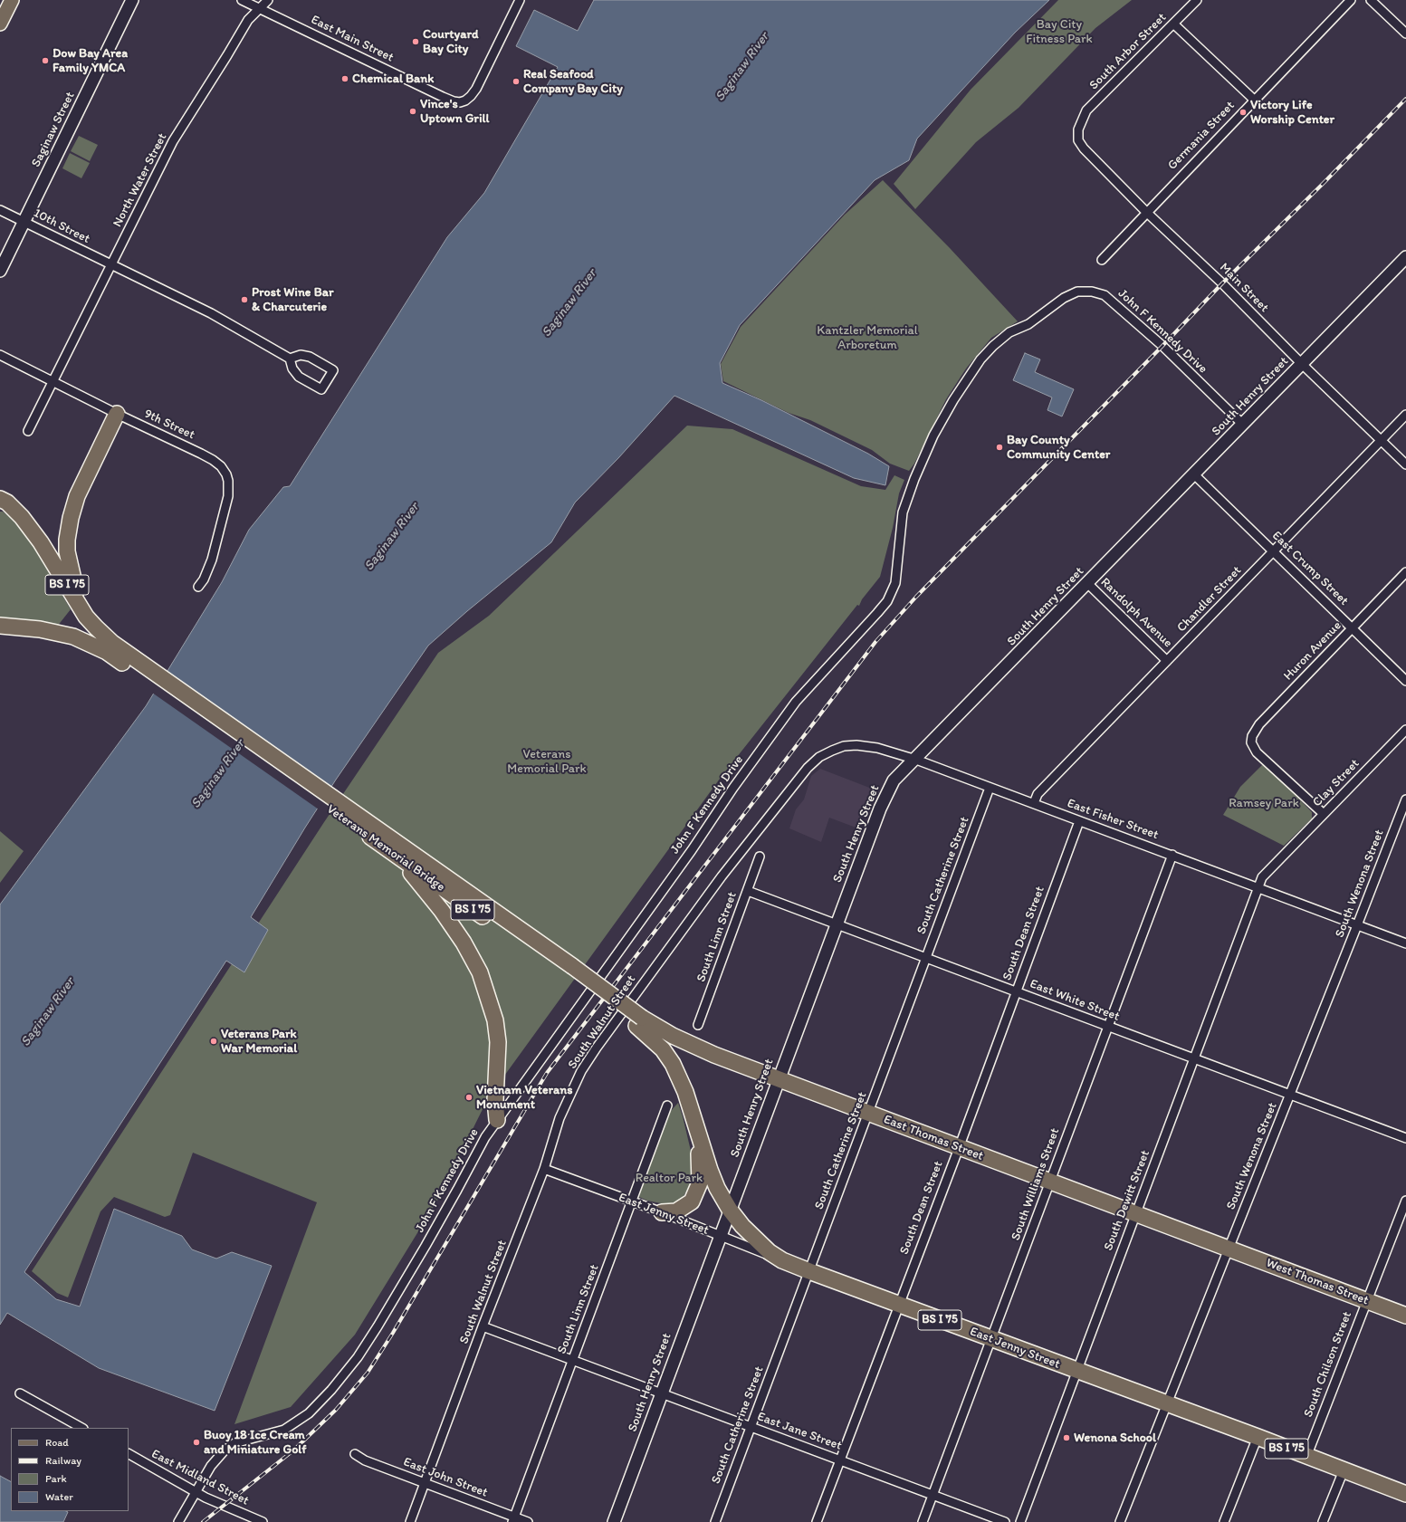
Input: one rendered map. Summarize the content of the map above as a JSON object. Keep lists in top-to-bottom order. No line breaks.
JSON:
{"streets":{"highway":["BS I 75","Veterans Memorial Bridge","East Thomas Street","East Jenny Street","West Thomas Street"],"street":["East Main Street","South Arbor Street","Saginaw Street","Germania Street","North Water Street","10th Street","Main Street","John F Kennedy Drive","South Henry Street","9th Street","East Crump Street","Chandler Street","Randolph Avenue","Huron Avenue","Clay Street","East Fisher Street","South Catherine Street","South Wenona Street","South Dean Street","South Linn Street","East White Street","South Walnut Street","South Williams Street","South Dewitt Street","South Chilson Street","East Jane Street","East Midland Street","East John Street"]},"crossings":[["East Main Street","North Water Street"],["South Arbor Street","Main Street"],["Saginaw Street","10th Street"],["Germania Street","Main Street"],["North Water Street","10th Street"],["North Water Street","9th Street"],["Main Street","South Henry Street"],["Main Street","Chandler Street"],["John F Kennedy Drive","South Henry Street"],["John F Kennedy Drive","East Midland Street"],["South Henry Street","East Crump Street"],["South Henry Street","Randolph Avenue"],["South Henry Street","East Fisher Street"],["South Henry Street","Veterans Memorial Bridge"],["South Henry Street","East White Street"],["South Henry Street","East Thomas Street"],["South Henry Street","East Jenny Street"],["South Henry Street","East Jane Street"],["East Crump Street","Chandler Street"],["East Crump Street","Huron Avenue"],["BS I 75","South Wenona Street"],["BS I 75","East Jenny Street"],["BS I 75","South Chilson Street"],["Chandler Street","Randolph Avenue"],["Chandler Street","East Fisher Street"],["Huron Avenue","Clay Street"],["Clay Street","East Fisher Street"],["Clay Street","South Dewitt Street"],["East Fisher Street","South Catherine Street"],["East Fisher Street","South Wenona Street"],["East Fisher Street","South Dean Street"],["East Fisher Street","South Walnut Street"],["East Fisher Street","South Williams Street"],["East Fisher Street","South Dewitt Street"],["Veterans Memorial Bridge","East Thomas Street"],["Veterans Memorial Bridge","East Jenny Street"],["South Catherine Street","East White Street"],["South Catherine Street","East Thomas Street"],["South Catherine Street","East Jenny Street"],["South Catherine Street","East Jane Street"],["South Wenona Street","East White Street"],["South Wenona Street","East Thomas Street"],["South Wenona Street","East Jenny Street"],["South Wenona Street","West Thomas Street"],["South Dean Street","East White Street"],["South Dean Street","East Thomas Street"],["South Dean Street","East Jenny Street"],["South Dean Street","East Jane Street"],["South Linn Street","East White Street"],["South Linn Street","East Jenny Street"],["South Linn Street","East Jane Street"],["South Linn Street","East John Street"],["East White Street","South Williams Street"],["East White Street","South Dewitt Street"],["South Walnut Street","East Jenny Street"],["South Walnut Street","East Jane Street"],["South Walnut Street","East John Street"],["East Thomas Street","South Williams Street"],["East Thomas Street","South Dewitt Street"],["East Thomas Street","West Thomas Street"],["South Williams Street","East Jenny Street"],["South Williams Street","East Jane Street"],["South Dewitt Street","East Jenny Street"],["West Thomas Street","South Chilson Street"]],"water":["Saginaw River"],"parks":["Bay City Fitness Park","Kantzler Memorial Arboretum","Veterans Memorial Park","Ramsey Park","Realtor Park"],"places":["Courtyard Bay City","Dow Bay Area Family YMCA","Chemical Bank","Real Seafood Company Bay City","Vince's Uptown Grill","Victory Life Worship Center","Prost Wine Bar & Charcuterie","Bay County Community Center","Veterans Park War Memorial","Vietnam Veterans Monument","Wenona School","Buoy 18 Ice Cream and Miniature Golf"],"legend":["Road","Railway","Park","Water"]}
